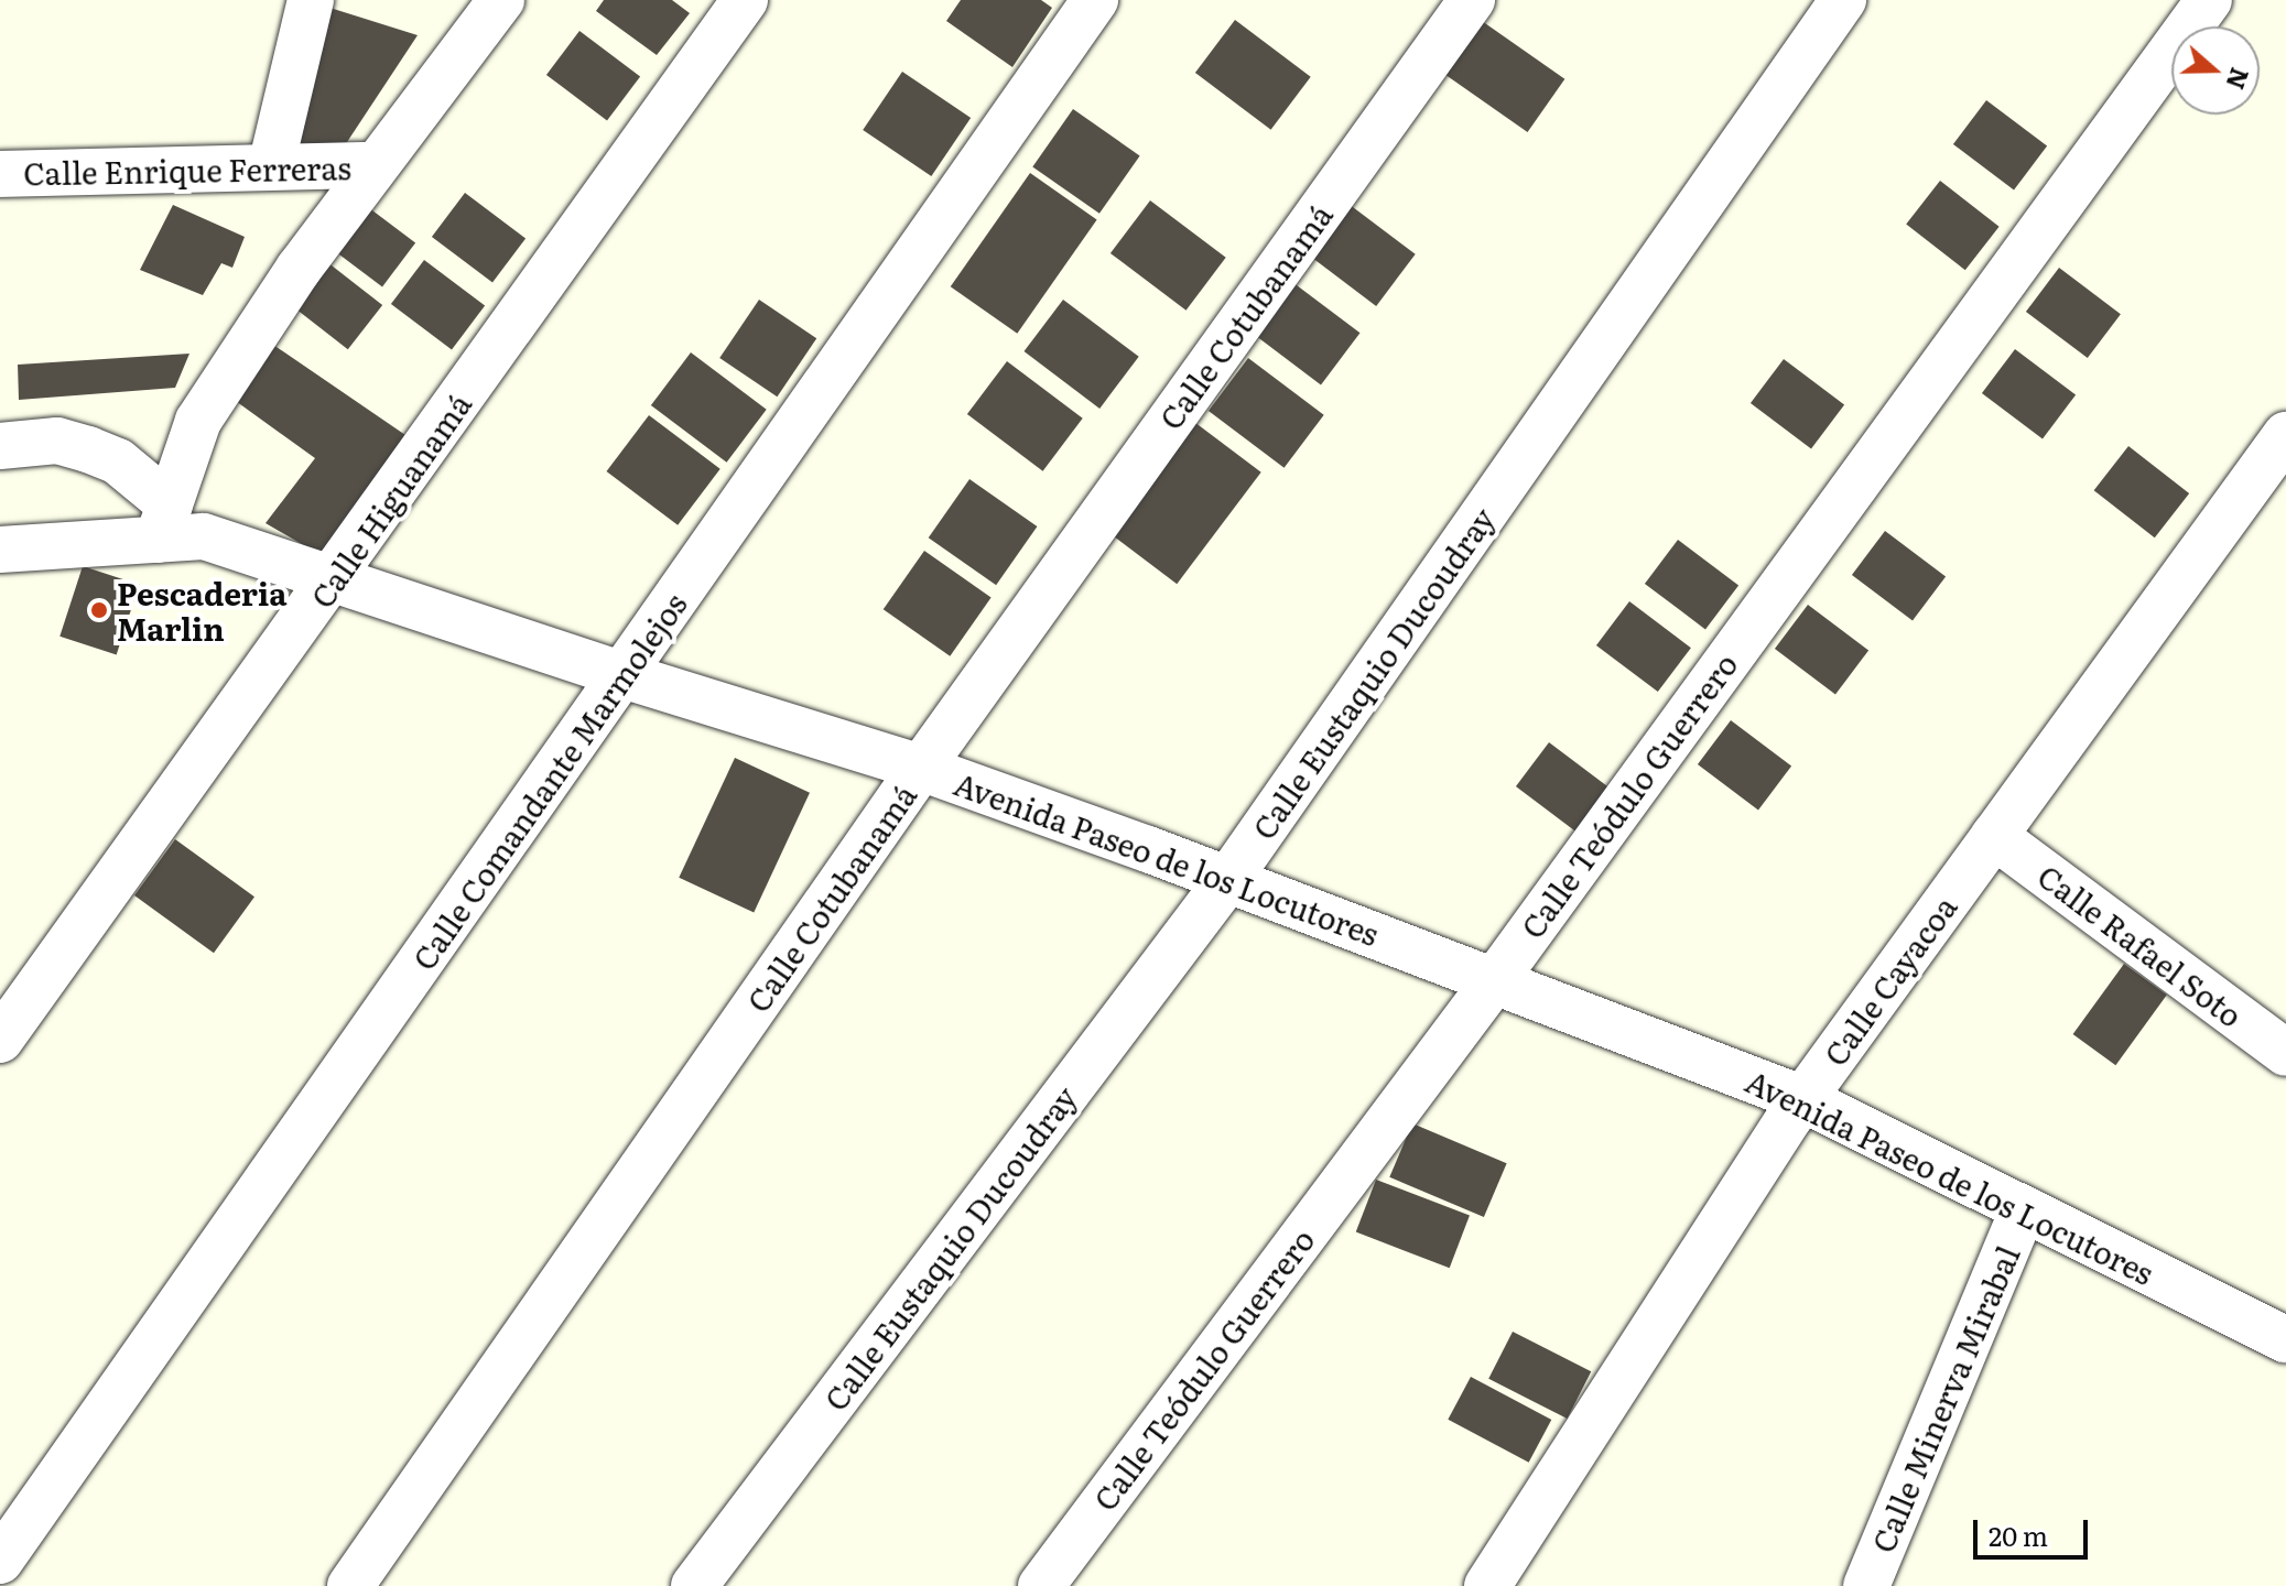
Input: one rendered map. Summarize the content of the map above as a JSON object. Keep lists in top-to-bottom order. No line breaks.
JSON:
{"streets":{"street":["Calle Enrique Ferreras","Calle Cotubanamá","Calle Higuanamá","Calle Eustaquio Ducoudray","Calle Comandante Marmolejos","Calle Teódulo Guerrero","Avenida Paseo de los Locutores","Calle Rafael Soto","Calle Cayacoa","Calle Minerva Mirabal"]},"crossings":[["Calle Cotubanamá","Avenida Paseo de los Locutores"],["Calle Higuanamá","Avenida Paseo de los Locutores"],["Calle Eustaquio Ducoudray","Avenida Paseo de los Locutores"],["Calle Comandante Marmolejos","Avenida Paseo de los Locutores"],["Calle Teódulo Guerrero","Avenida Paseo de los Locutores"],["Avenida Paseo de los Locutores","Calle Cayacoa"],["Avenida Paseo de los Locutores","Calle Minerva Mirabal"],["Calle Rafael Soto","Calle Cayacoa"]],"places":["Pescaderia Marlin"],"scale_bar":"20 m","north":"right"}
